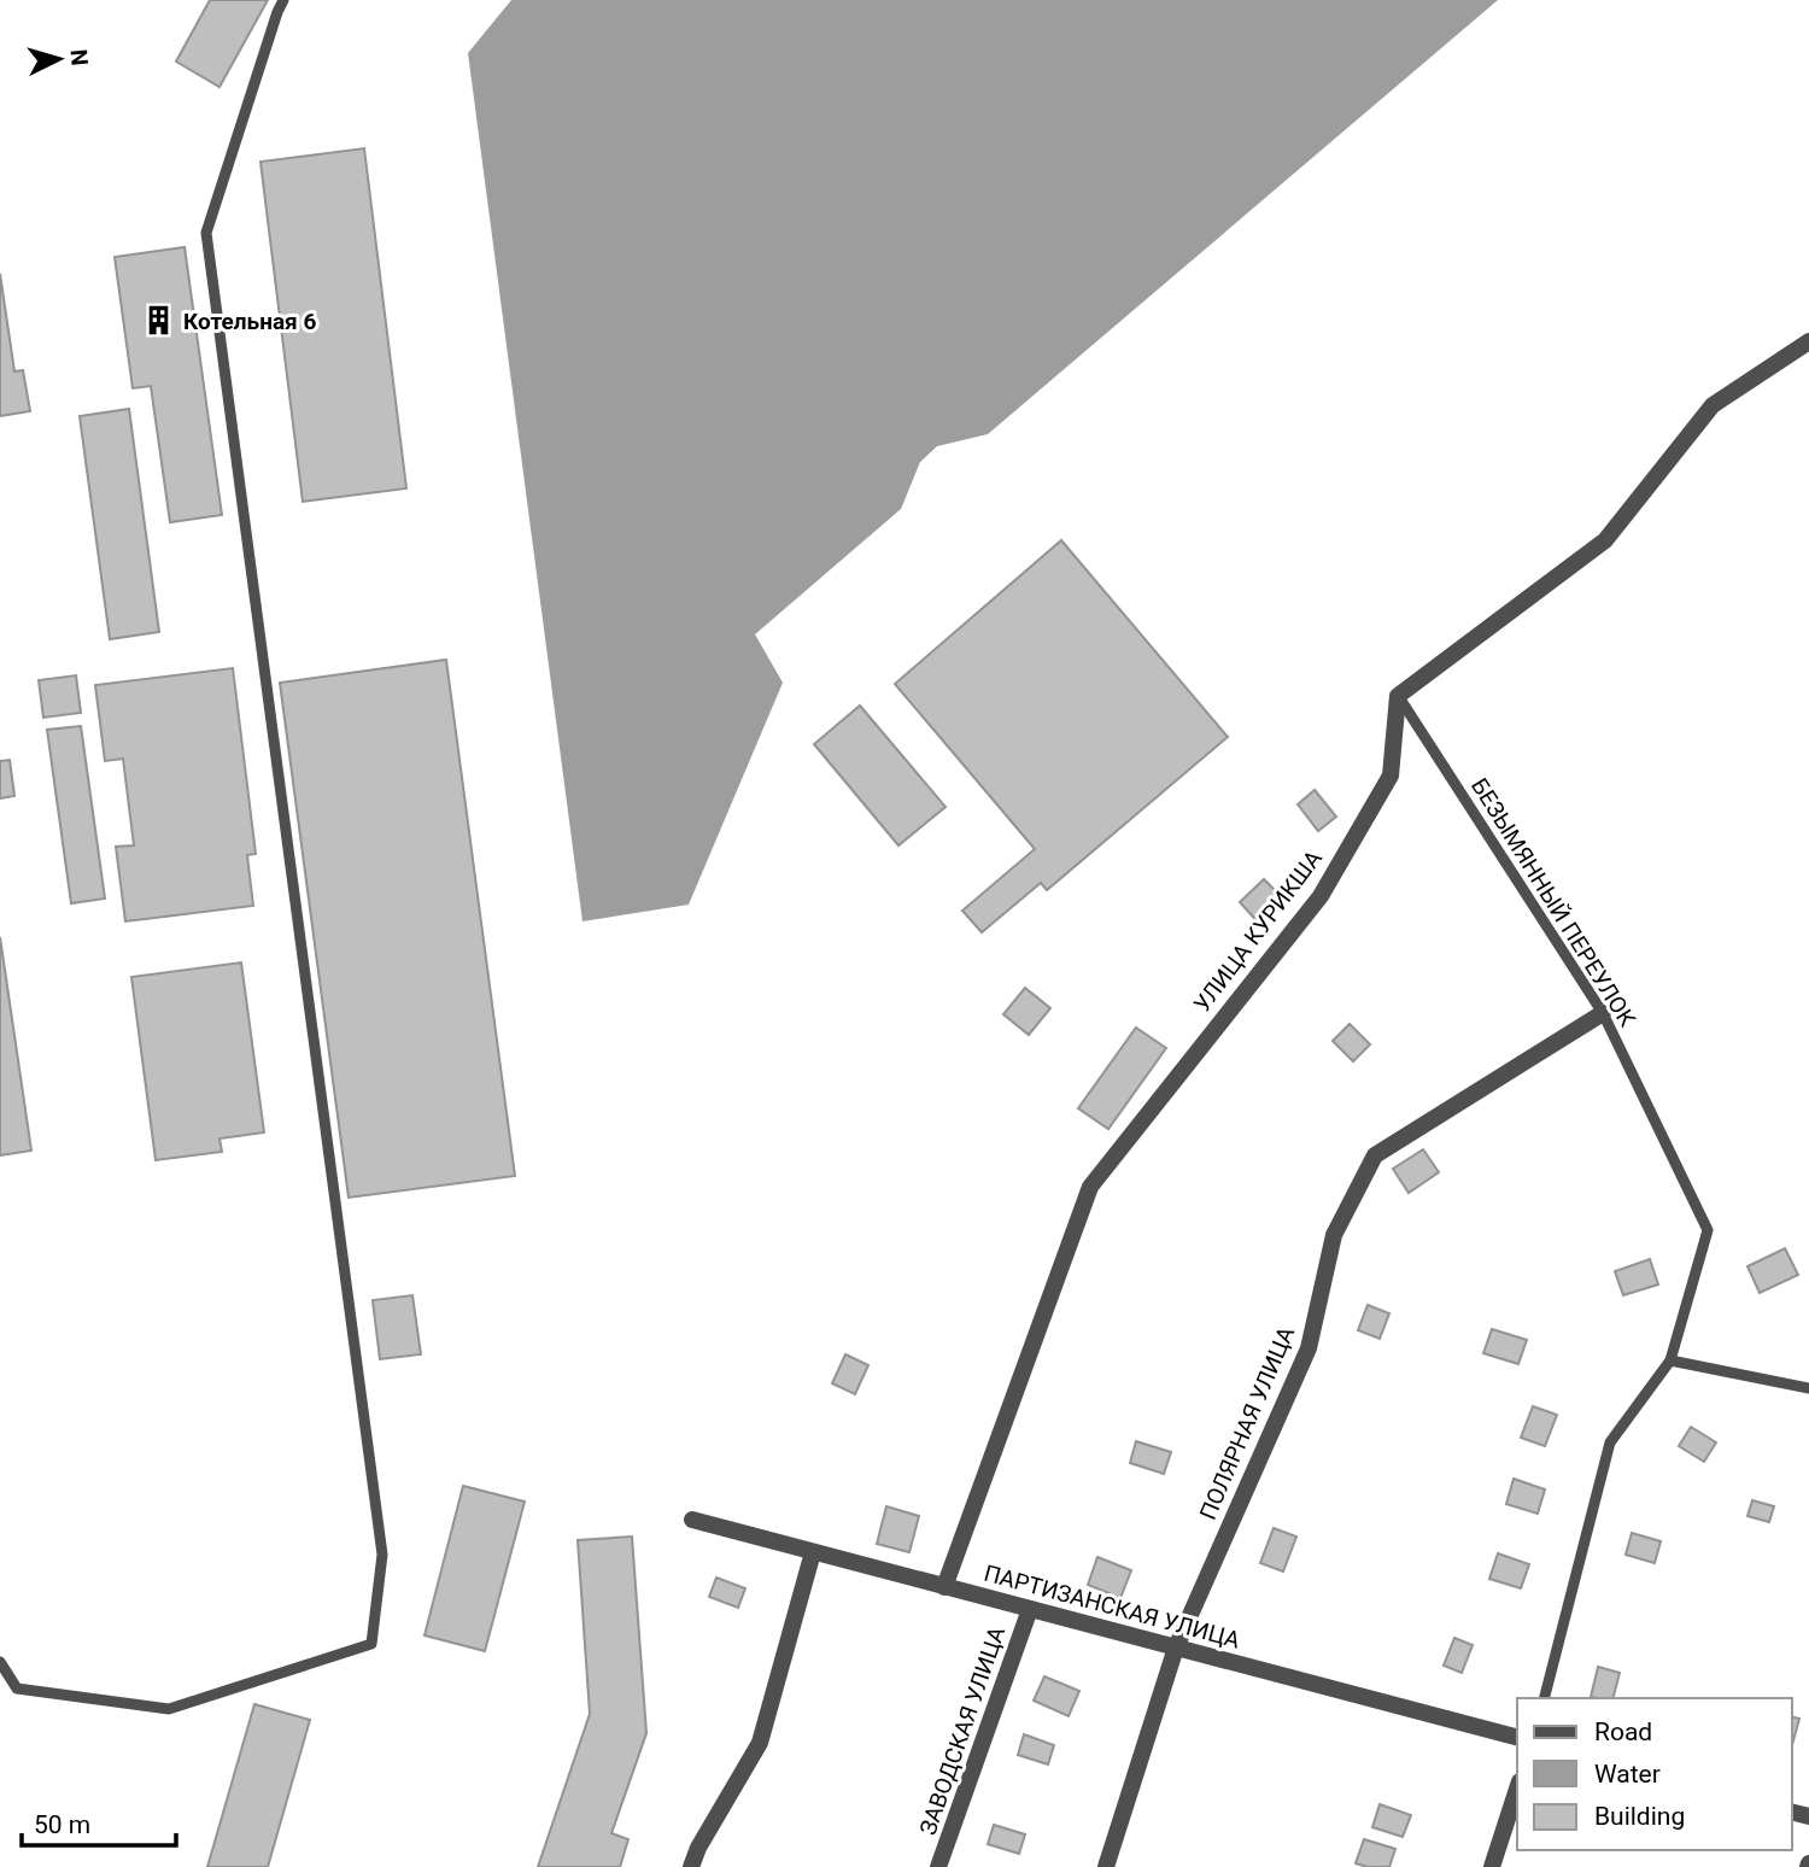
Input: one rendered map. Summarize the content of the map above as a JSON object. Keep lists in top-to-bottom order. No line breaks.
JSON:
{"streets":{"street":["УЛИЦА КУРИКША","ПОЛЯРНАЯ УЛИЦА","ПАРТИЗАНСКАЯ УЛИЦА","ЗАВОДСКАЯ УЛИЦА"],"lane":["БЕЗЫМЯННЫЙ ПЕРЕУЛОК"]},"crossings":[["БЕЗЫМЯННЫЙ ПЕРЕУЛОК","УЛИЦА КУРИКША"],["БЕЗЫМЯННЫЙ ПЕРЕУЛОК","ПОЛЯРНАЯ УЛИЦА"],["УЛИЦА КУРИКША","ПАРТИЗАНСКАЯ УЛИЦА"],["ПОЛЯРНАЯ УЛИЦА","ПАРТИЗАНСКАЯ УЛИЦА"],["ПАРТИЗАНСКАЯ УЛИЦА","ЗАВОДСКАЯ УЛИЦА"]],"places":{"building":["Котельная 6"]},"legend":["Road","Water","Building"],"scale_bar":"50 m","north":"right"}
